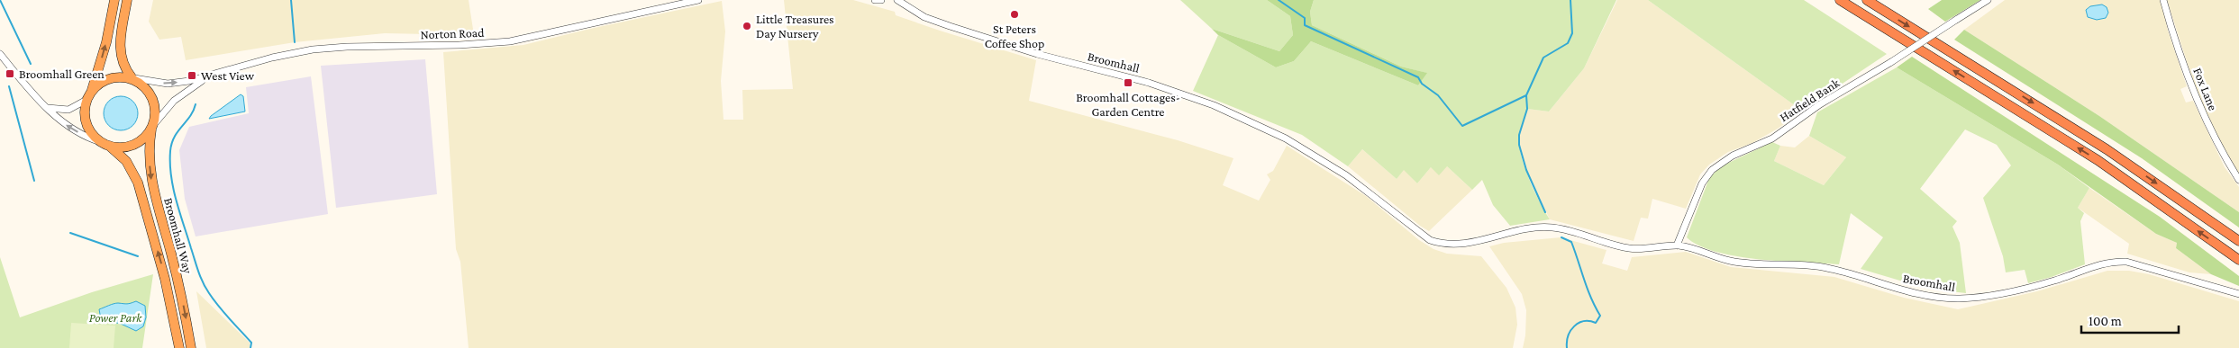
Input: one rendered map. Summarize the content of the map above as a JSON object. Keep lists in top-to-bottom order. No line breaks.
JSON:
{"streets":{"highway":["Broomhall Way"],"street":["Norton Road","Broomhall","Fox Lane","Hatfield Bank"]},"crossings":[["Norton Road","Broomhall Way"],["Broomhall","Hatfield Bank"]],"parks":["Power Park"],"places":{"other":["St Peters Coffee Shop","Little Treasures Day Nursery"],"transit":["Broomhall Green","West View","Broomhall Cottages- Garden Centre"]},"scale_bar":"100 m"}
